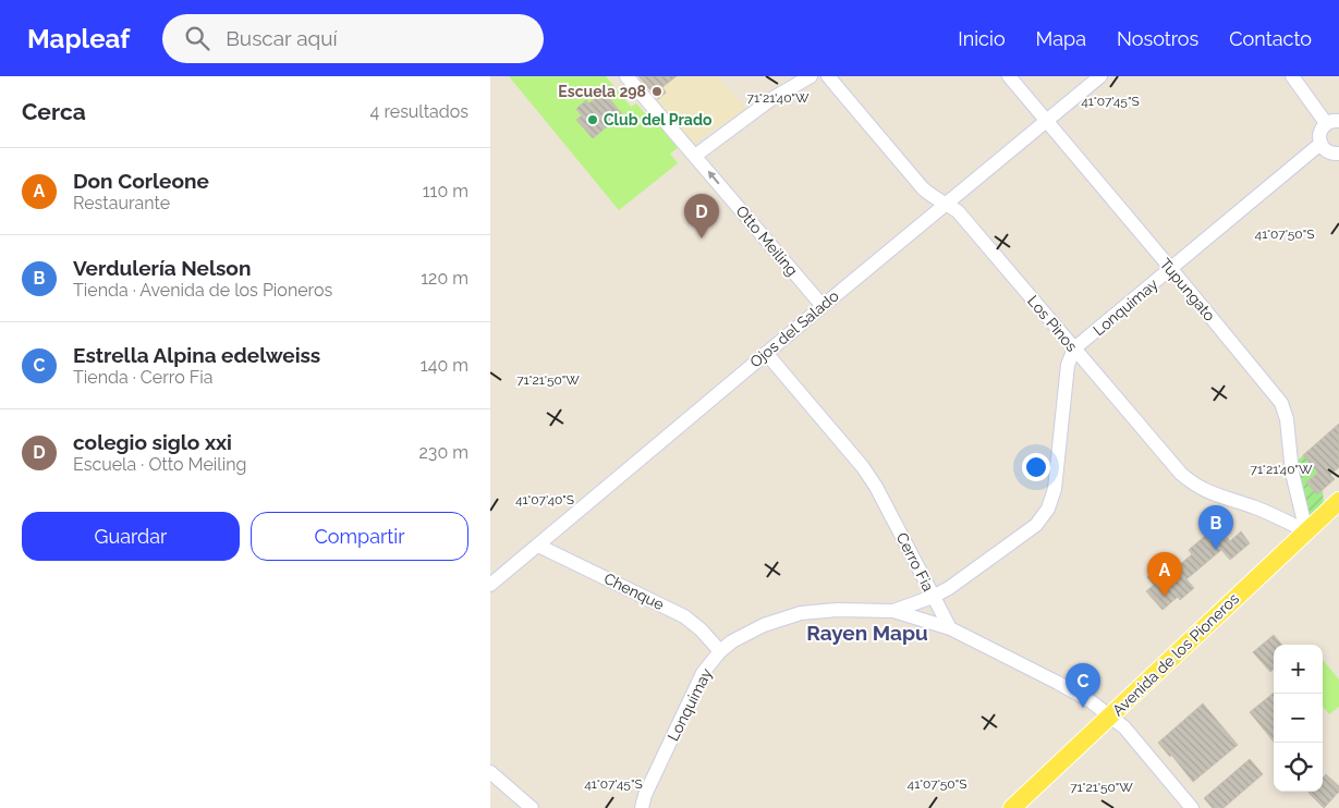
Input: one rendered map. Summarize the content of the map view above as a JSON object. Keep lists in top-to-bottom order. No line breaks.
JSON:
{"streets":{"main road":["Avenida de los Pioneros"],"street":["Otto Meiling","Tupungato","Lonquimay","Los Pinos","Ojos del Salado","Cerro Fia","Chenque"]},"crossings":[["Otto Meiling","Ojos del Salado"],["Tupungato","Lonquimay"],["Tupungato","Los Pinos"],["Tupungato","Ojos del Salado"],["Tupungato","Avenida de los Pioneros"],["Lonquimay","Los Pinos"],["Lonquimay","Cerro Fia"],["Lonquimay","Chenque"],["Los Pinos","Ojos del Salado"],["Los Pinos","Avenida de los Pioneros"],["Ojos del Salado","Cerro Fia"],["Ojos del Salado","Chenque"]],"one_way":["Otto Meiling"],"districts":["Rayen Mapu"],"places":["Escuela 298","Club del Prado"],"page":{"header":"Mapleaf","search":"Buscar aquí","nav":["Inicio","Mapa","Nosotros","Contacto"],"heading":["Cerca","4 resultados"],"list":[{"mark":"A","name":"Don Corleone","note":"Restaurante","value":"110 m"},{"mark":"B","name":"Verdulería Nelson","note":"Tienda · Avenida de los Pioneros","value":"120 m"},{"mark":"C","name":"Estrella Alpina edelweiss","note":"Tienda · Cerro Fia","value":"140 m"},{"mark":"D","name":"colegio siglo xxi","note":"Escuela · Otto Meiling","value":"230 m"}],"pins":["D","B","A","C"],"buttons":["Guardar","Compartir"],"map_buttons":["+","−"]},"coordinates":["71°21'40\"W","41°07'45\"S","41°07'50\"S","71°21'50\"W","41°07'40\"S"]}
